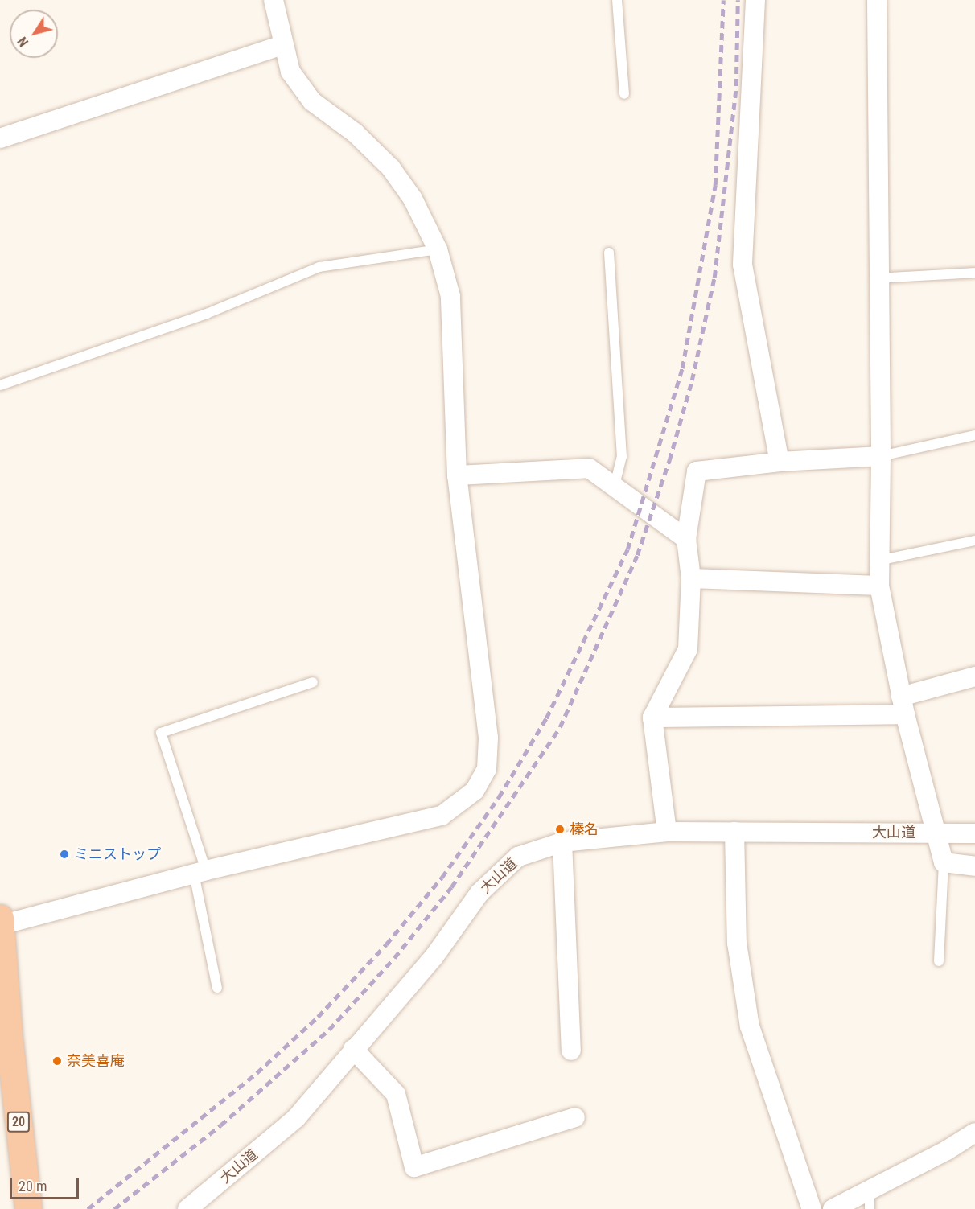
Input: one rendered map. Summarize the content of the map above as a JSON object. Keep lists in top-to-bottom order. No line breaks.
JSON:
{"streets":{"highway":["20"],"street":["大山道"]},"places":["榛名","ミニストップ","奈美喜庵"],"scale_bar":"20 m","north":"bottom left"}
